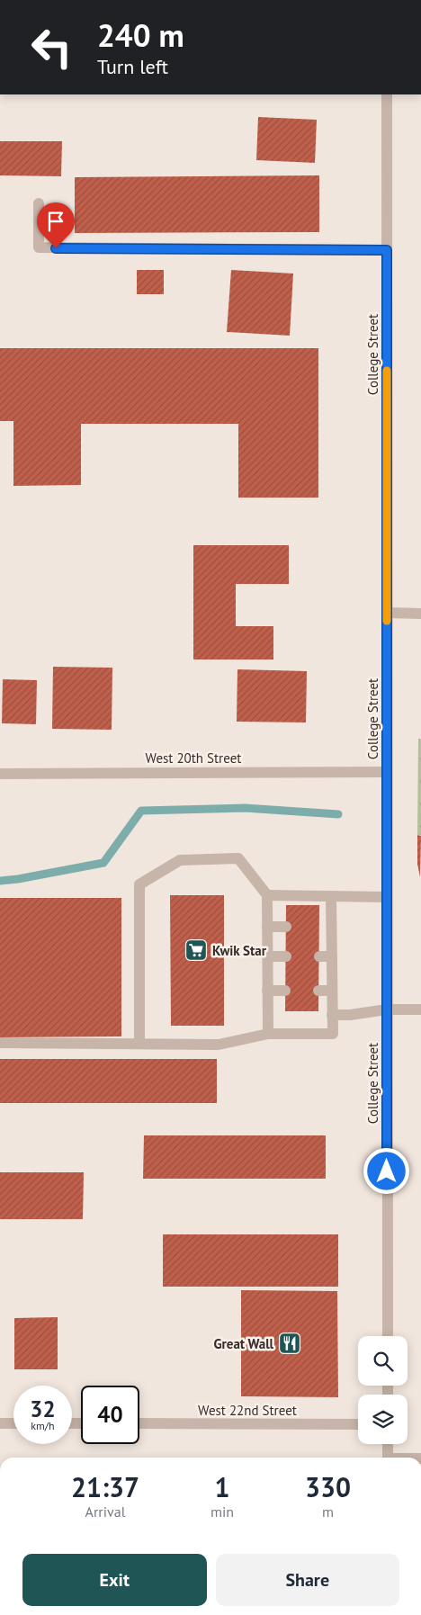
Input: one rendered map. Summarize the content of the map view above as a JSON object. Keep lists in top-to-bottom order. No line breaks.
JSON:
{"streets":{"street":["College Street","West 20th Street","West 22nd Street"]},"crossings":[["College Street","West 20th Street"]],"places":{"supermarket":["Kwik Star"],"restaurant":["Great Wall"]},"page":{"turn":["240 m","Turn left"],"speed":"32 km/h","limit":"40","eta":["21:37","Arrival","1","min","330","m"],"buttons":["Exit","Share"]}}
